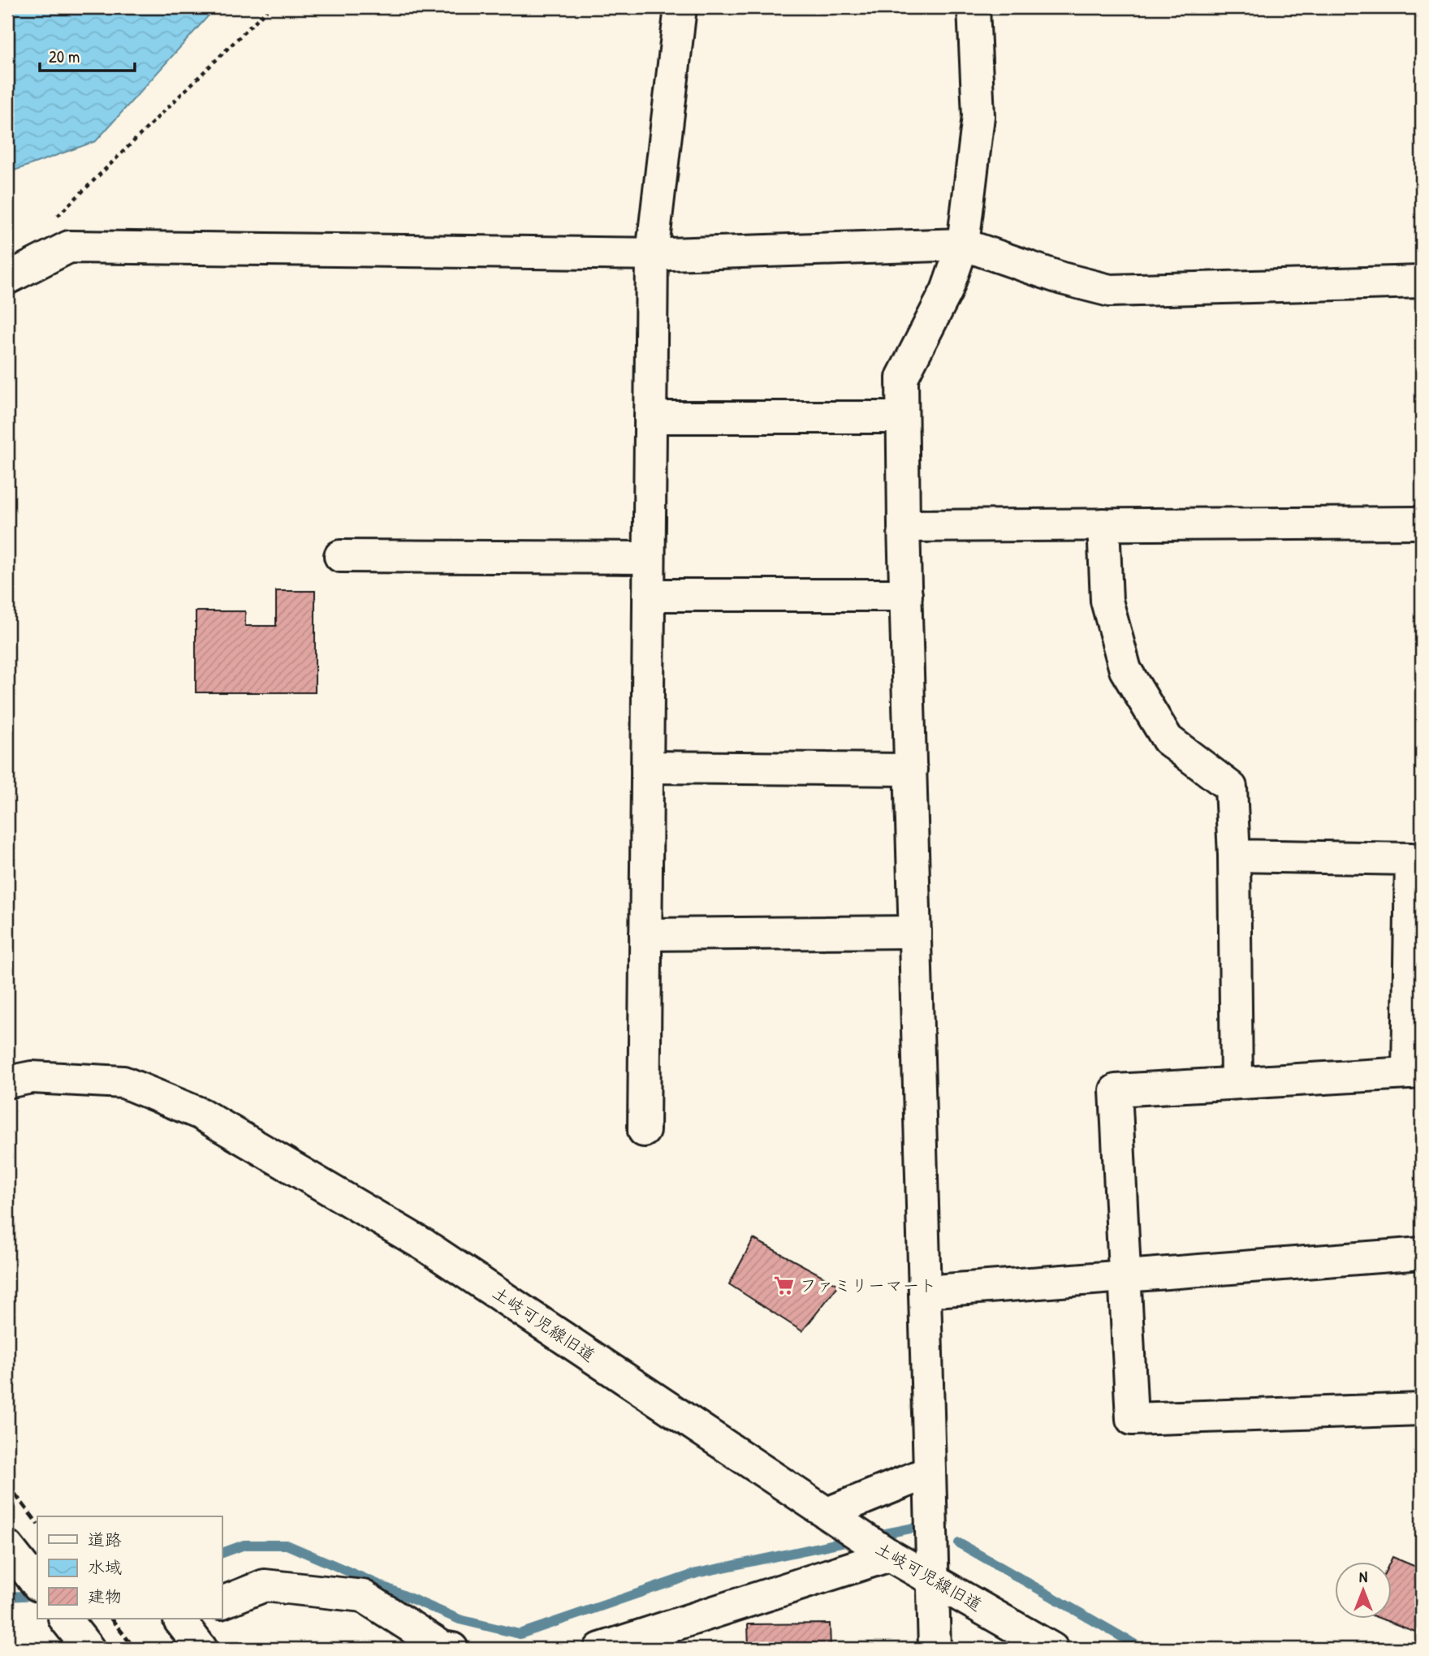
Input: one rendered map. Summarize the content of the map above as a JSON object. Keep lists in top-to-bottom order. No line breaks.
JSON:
{"streets":{"street":["土岐可児線旧道"]},"places":{"supermarket":["ファミリーマート"]},"legend":["道路","水域","建物"],"scale_bar":"20 m","north":"top"}
